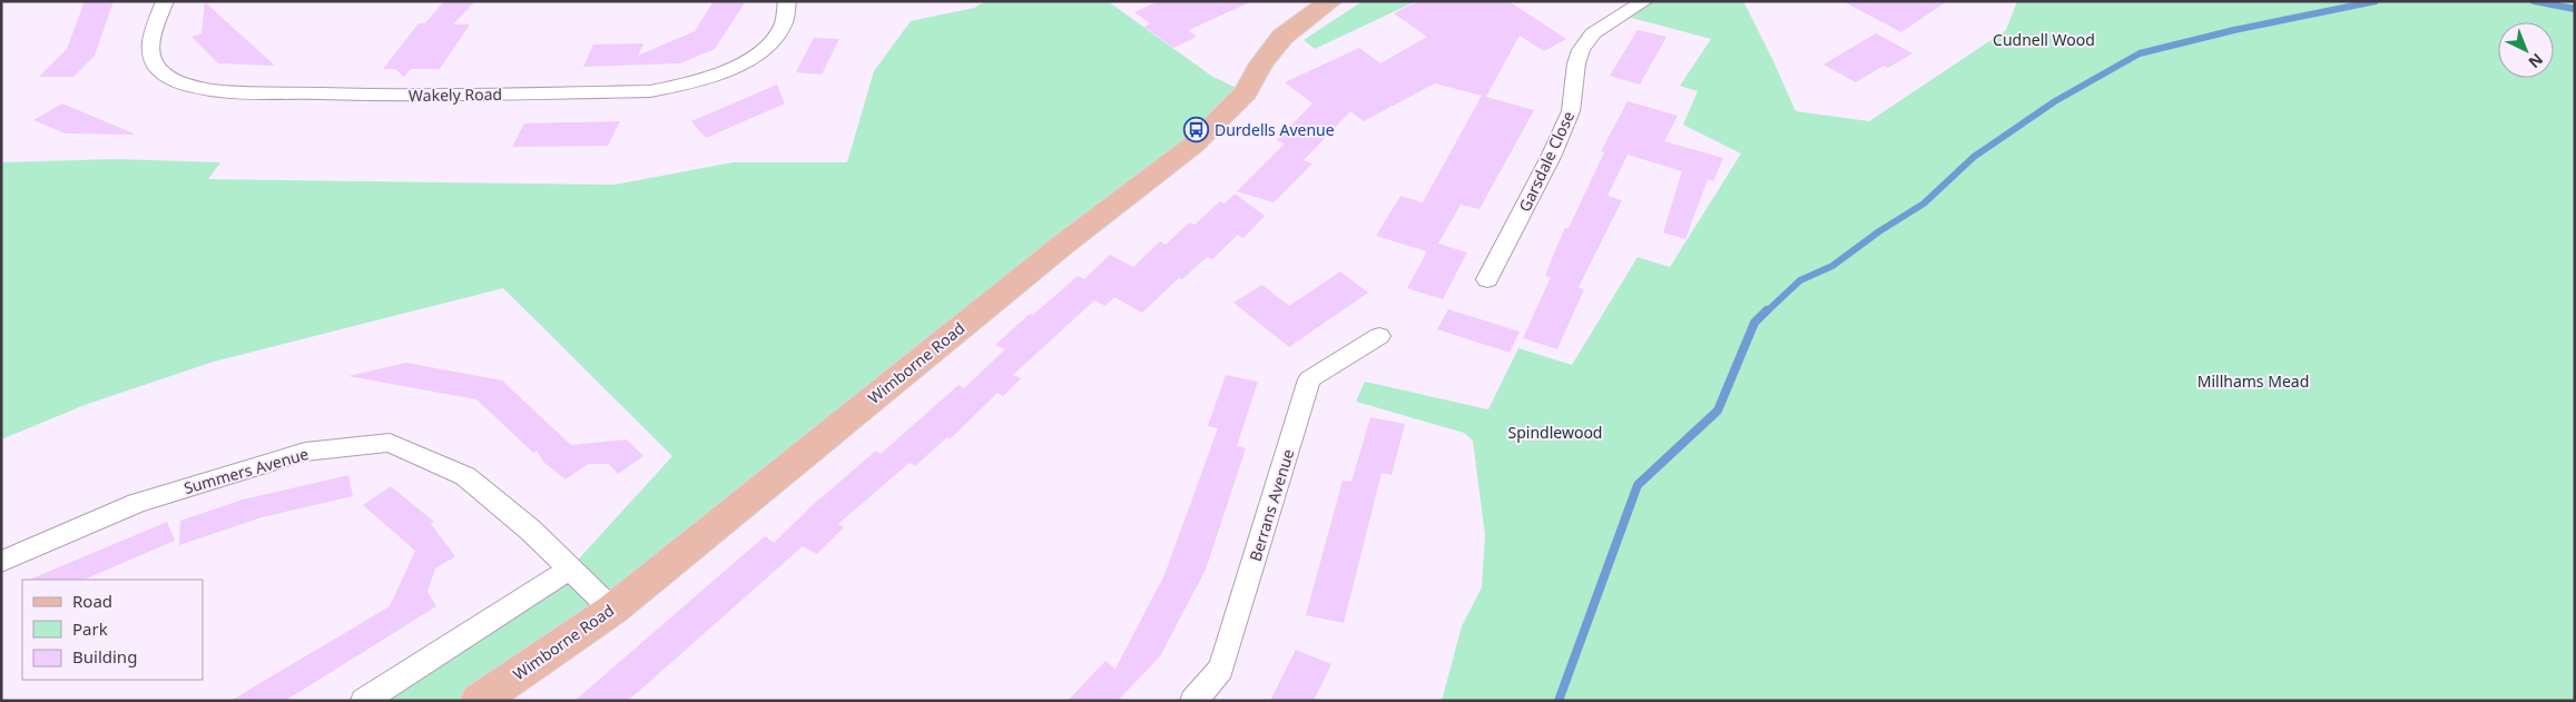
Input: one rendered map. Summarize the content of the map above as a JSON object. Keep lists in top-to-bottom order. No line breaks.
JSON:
{"streets":{"main road":["Wimborne Road"],"street":["Wakely Road","Garsdale Close","Summers Avenue","Berrans Avenue"]},"crossings":[["Wimborne Road","Summers Avenue"]],"parks":["Cudnell Wood","Millhams Mead","Spindlewood"],"places":{"bus stop":["Durdells Avenue"]},"legend":["Road","Park","Building"],"north":"bottom right"}
